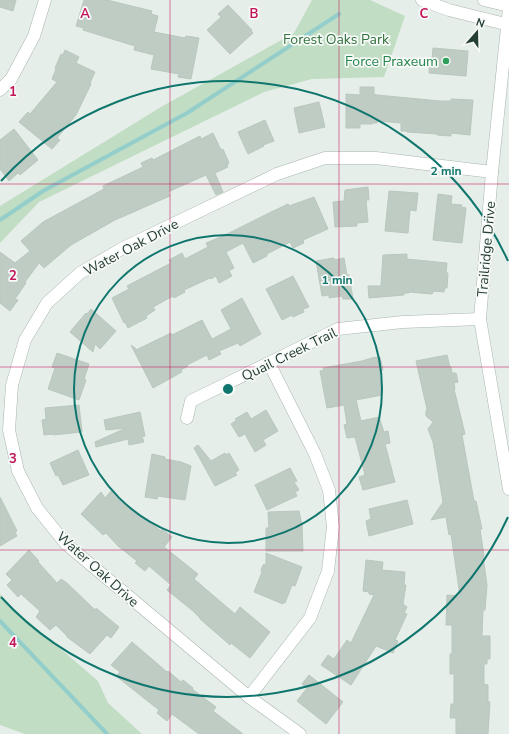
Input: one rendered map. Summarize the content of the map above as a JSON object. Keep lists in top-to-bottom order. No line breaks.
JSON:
{"streets":{"street":["Water Oak Drive","Trailridge Drive","Quail Creek Trail"]},"crossings":[["Water Oak Drive","Trailridge Drive"],["Trailridge Drive","Quail Creek Trail"]],"parks":["Forest Oaks Park"],"places":["Force Praxeum"],"north":"top","grid":{"columns":["A","B","C"],"rows":["1","2","3","4"]},"rings":["2 min","1 min"]}
